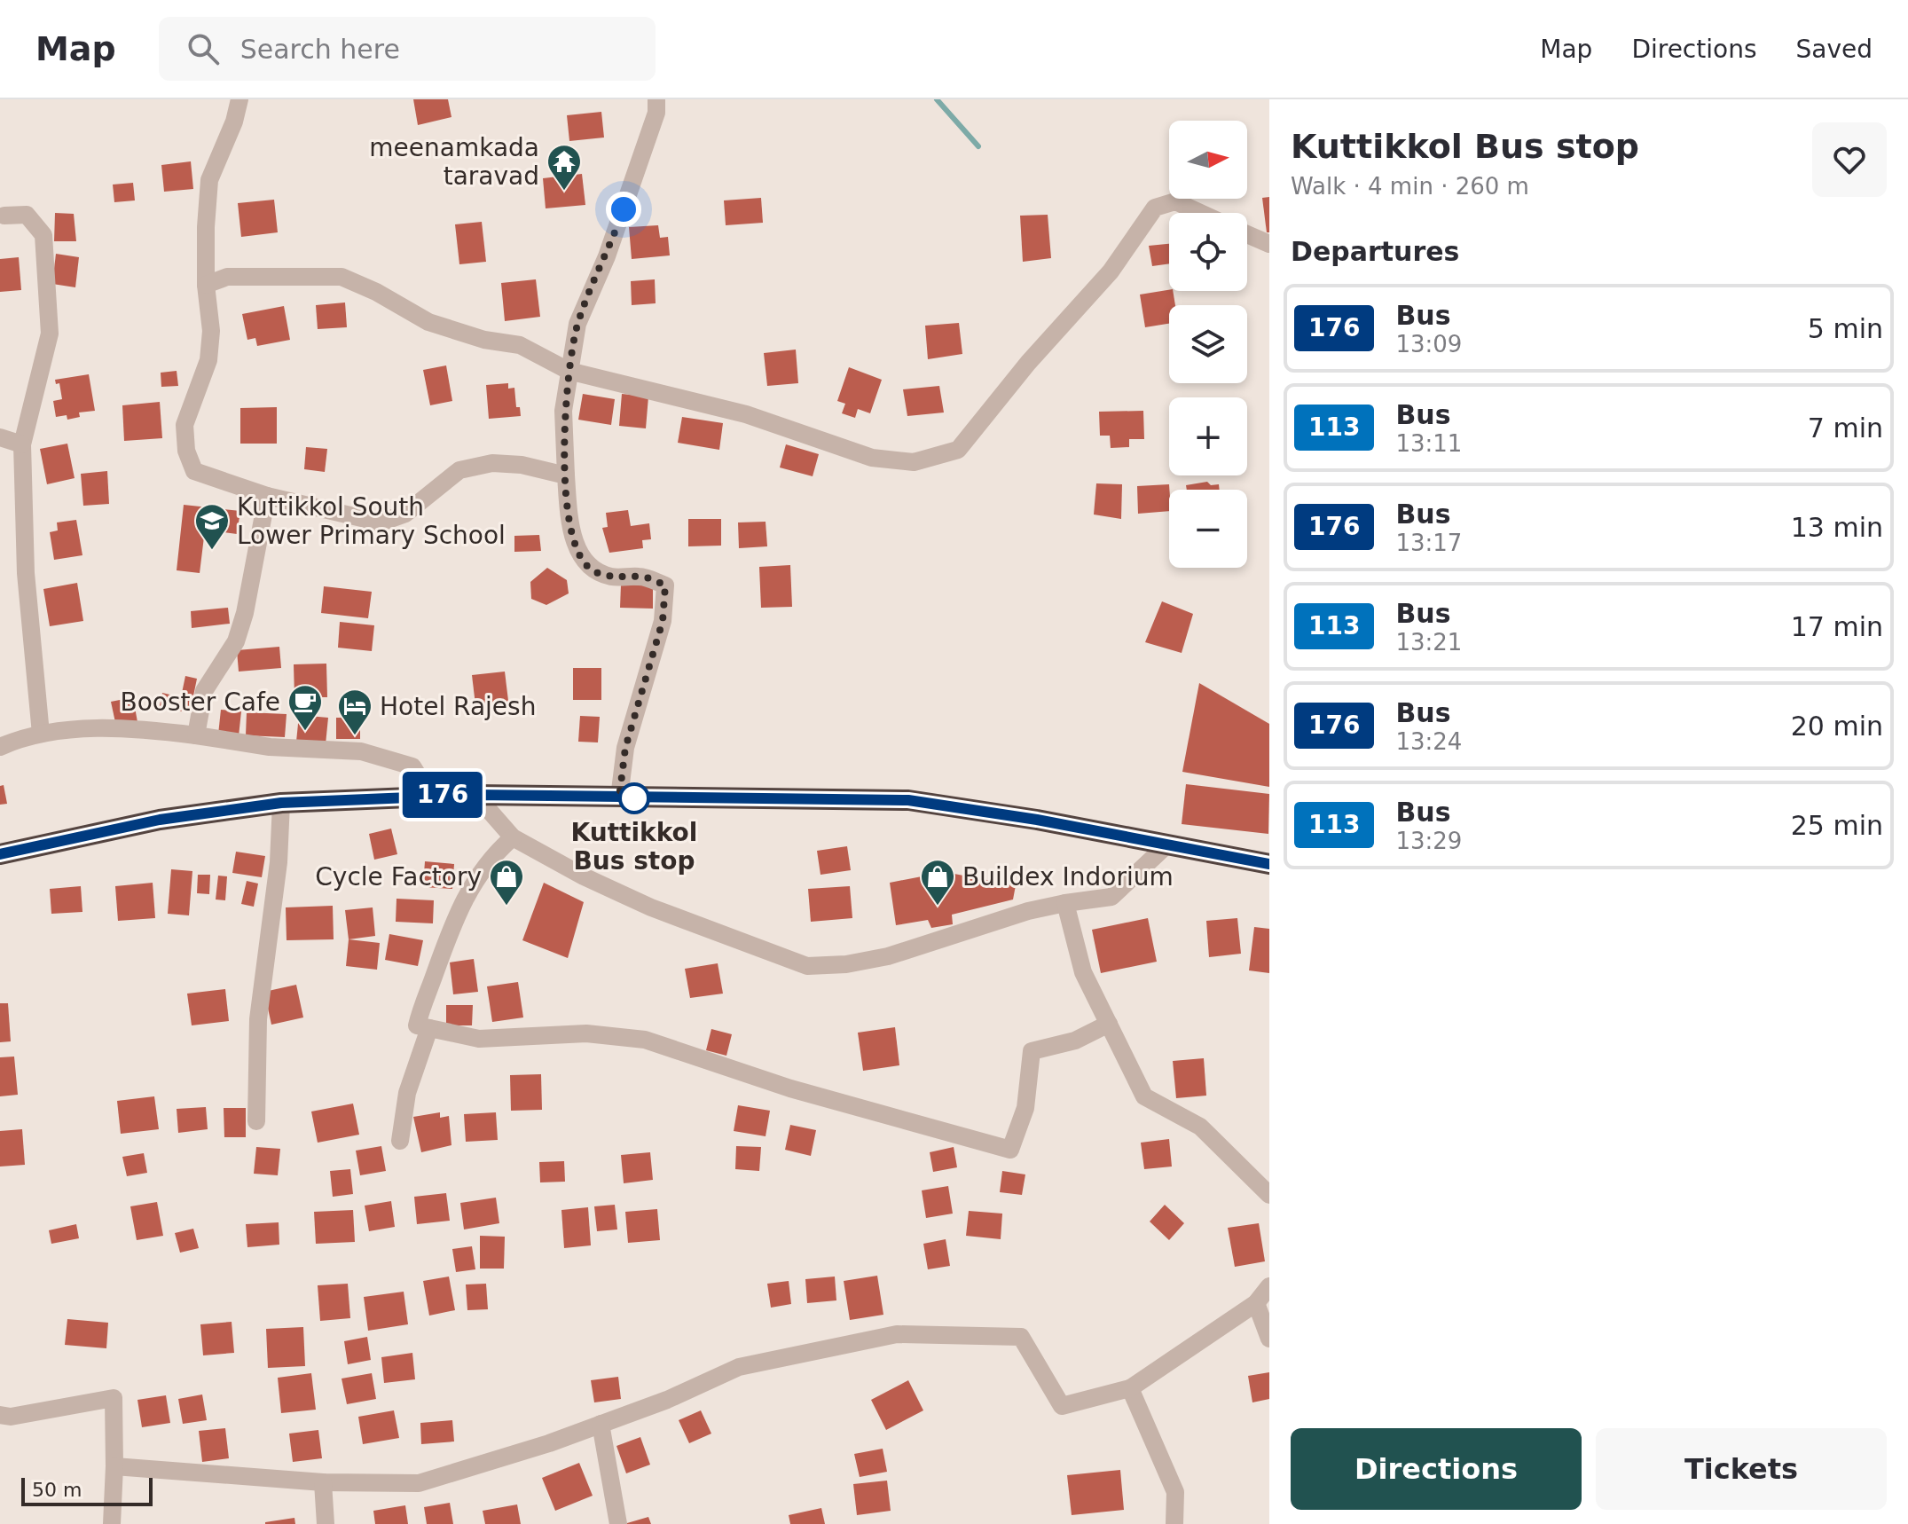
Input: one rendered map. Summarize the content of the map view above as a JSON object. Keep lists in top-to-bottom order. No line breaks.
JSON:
{"places":{"temple":["meenamkada taravad"],"school or university":["Kuttikkol South Lower Primary School"],"cafe":["Booster Cafe"],"hotel":["Hotel Rajesh"],"other":["Kuttikkol Bus stop"],"shop":["Cycle Factory","Buildex Indorium"]},"lines":["bus line 176"],"scale_bar":"50 m","north":"right","page":{"header":"Map","search":"Search here","nav":["Map","Directions","Saved"],"on_map":"176","heading":[["Kuttikkol Bus stop","Walk · 4 min · 260 m"],"Departures"],"map_buttons":["+","−"],"list":[{"mark":"176","name":"Bus","note":"13:09","value":"5 min"},{"mark":"113","name":"Bus","note":"13:11","value":"7 min"},{"mark":"176","name":"Bus","note":"13:17","value":"13 min"},{"mark":"113","name":"Bus","note":"13:21","value":"17 min"},{"mark":"176","name":"Bus","note":"13:24","value":"20 min"},{"mark":"113","name":"Bus","note":"13:29","value":"25 min"}],"buttons":["Directions","Tickets"],"scale":"50 m"}}
